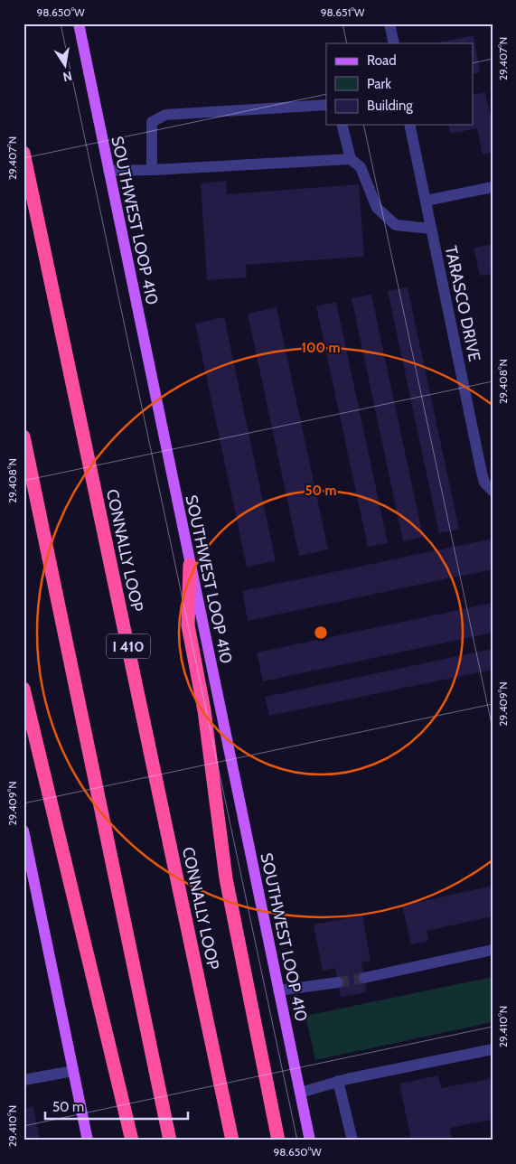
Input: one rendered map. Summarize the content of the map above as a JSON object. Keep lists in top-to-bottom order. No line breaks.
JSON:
{"streets":{"highway":["CONNALLY LOOP","I 410"],"main road":["SOUTHWEST LOOP 410"],"street":["TARASCO DRIVE"]},"legend":["Road","Park","Building"],"scale_bar":"50 m","north":"bottom","coordinates":["98.650°W","98.651°W","29.407°N","29.408°N","29.409°N","29.410°N"],"rings":["100 m","50 m"]}
